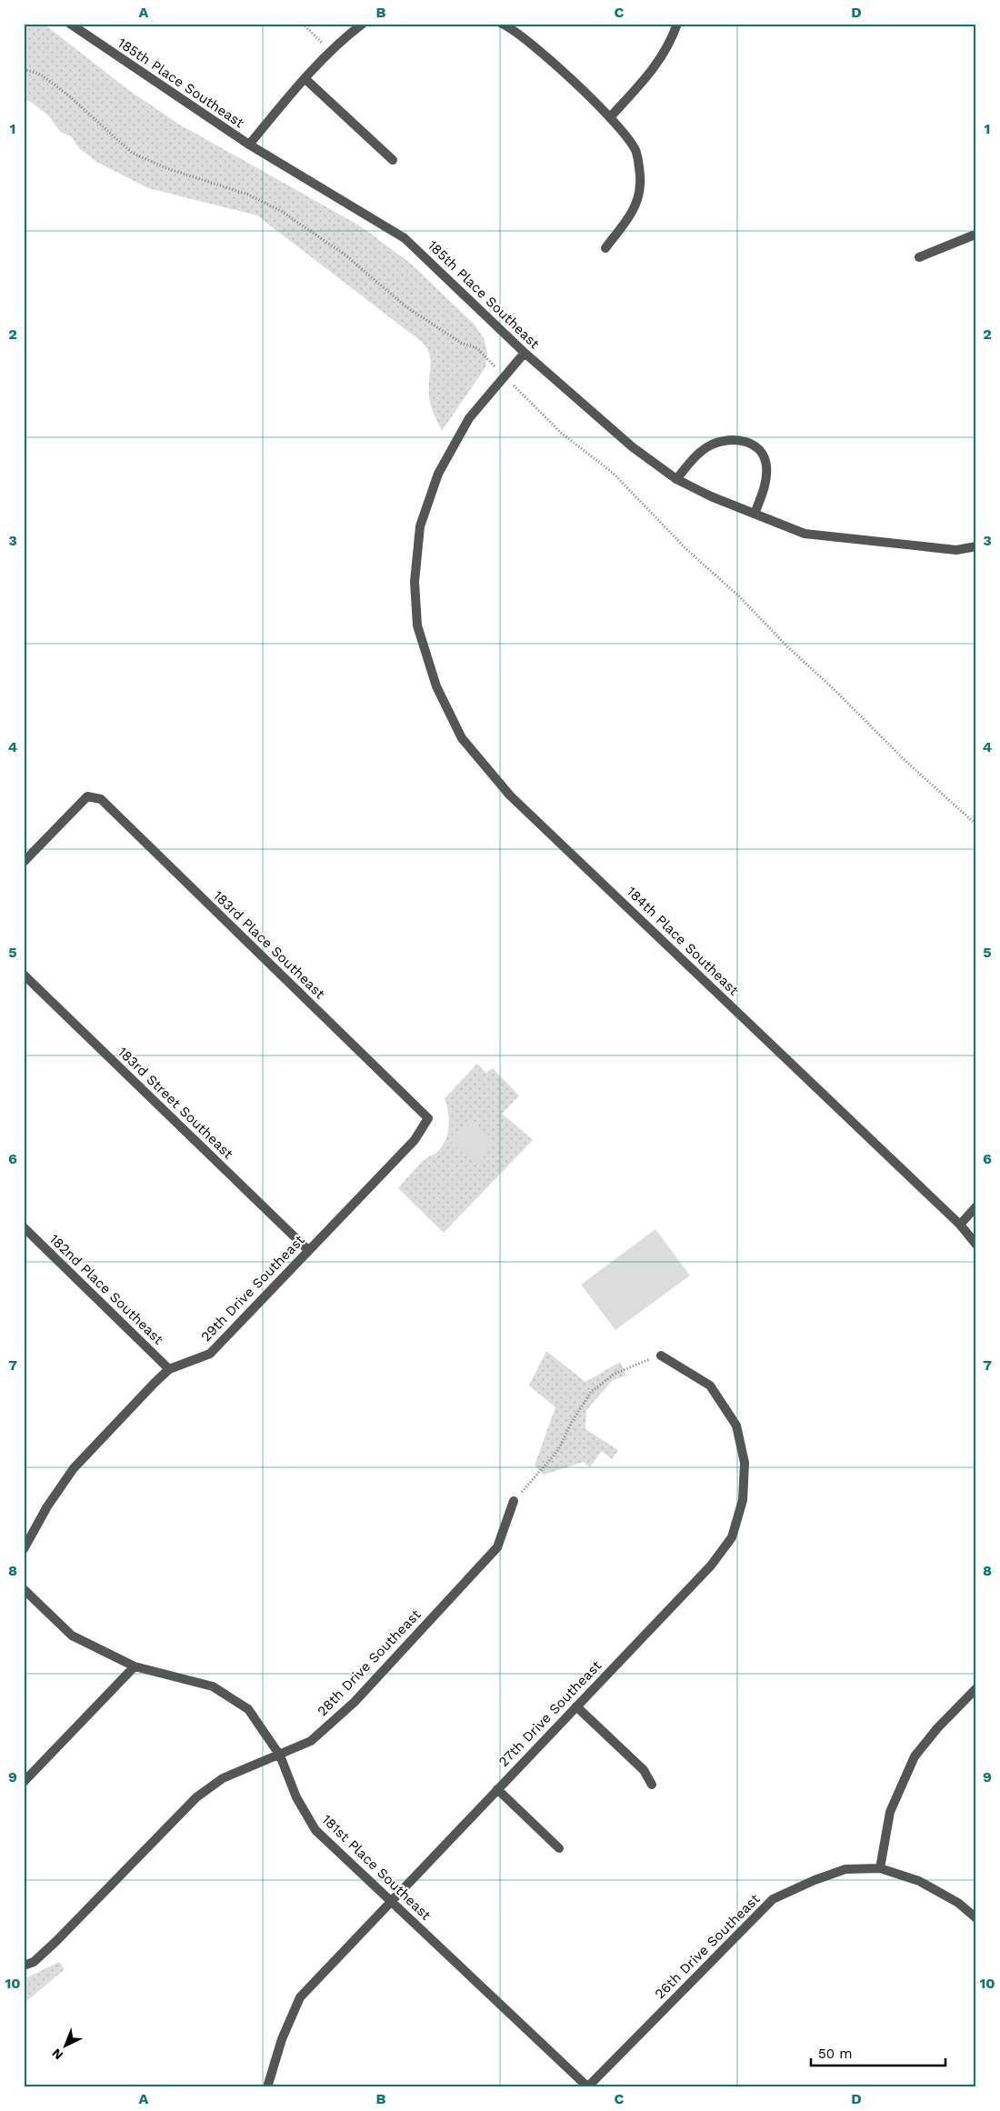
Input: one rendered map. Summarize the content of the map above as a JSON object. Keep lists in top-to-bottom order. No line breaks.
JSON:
{"streets":{"street":["185th Place Southeast","184th Place Southeast","183rd Place Southeast","183rd Street Southeast","29th Drive Southeast","182nd Place Southeast","28th Drive Southeast","27th Drive Southeast","181st Place Southeast","26th Drive Southeast"]},"crossings":[["185th Place Southeast","184th Place Southeast"],["183rd Place Southeast","29th Drive Southeast"],["183rd Street Southeast","29th Drive Southeast"],["29th Drive Southeast","182nd Place Southeast"],["28th Drive Southeast","181st Place Southeast"],["27th Drive Southeast","181st Place Southeast"],["181st Place Southeast","26th Drive Southeast"]],"scale_bar":"50 m","north":"bottom left","grid":{"columns":["A","B","C","D"],"rows":["1","2","3","4","5","6","7","8","9","10"]}}
